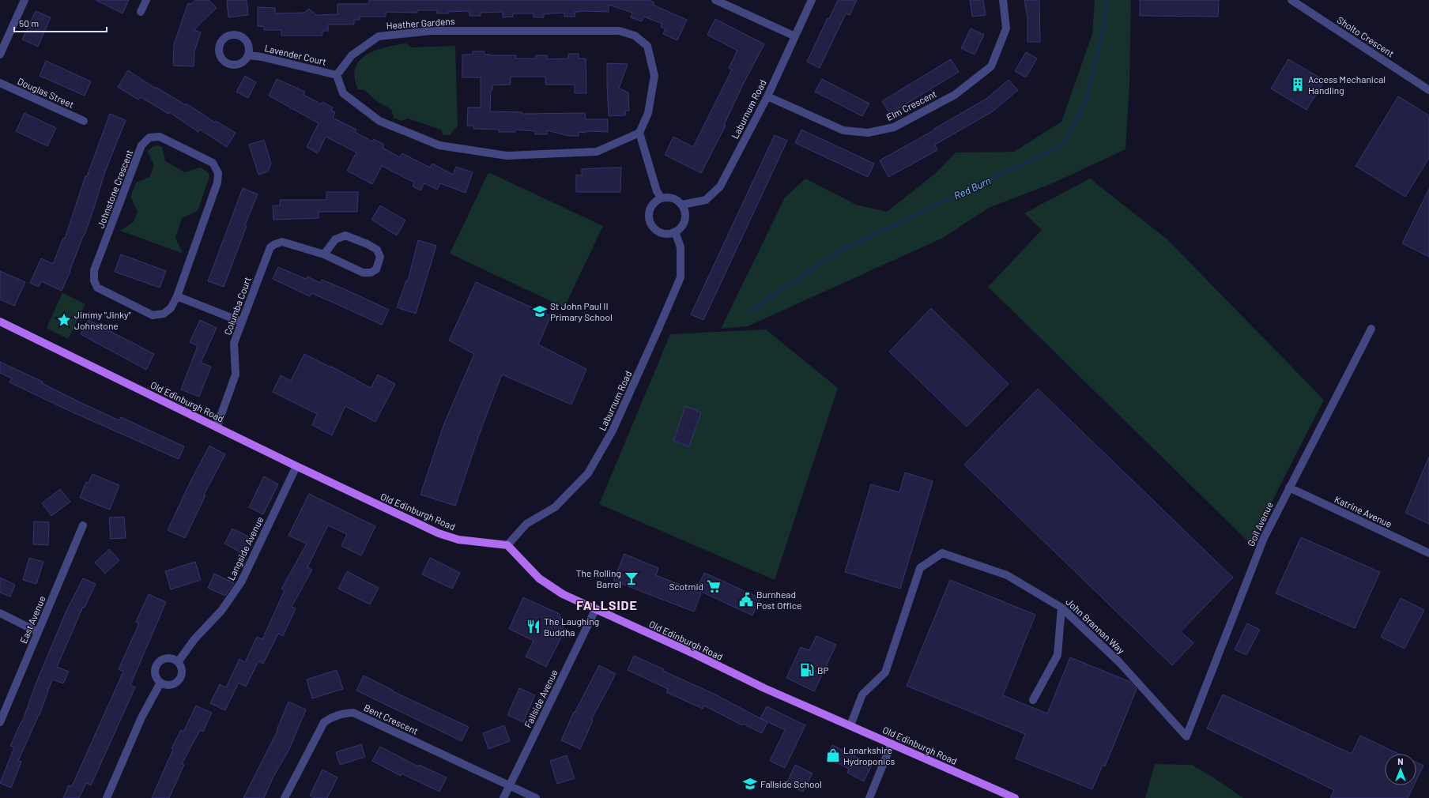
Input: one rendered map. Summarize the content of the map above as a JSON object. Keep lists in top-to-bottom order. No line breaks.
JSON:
{"streets":{"main road":["Old Edinburgh Road"],"street":["Heather Gardens","Sholto Crescent","Lavender Court","Douglas Street","Elm Crescent","Laburnum Road","Johnstone Crescent","Columba Court","Katrine Avenue","Goil Avenue","Langside Avenue","East Avenue","John Brannan Way","Fallside Avenue","Bent Crescent"]},"crossings":[["Heather Gardens","Lavender Court"],["Elm Crescent","Laburnum Road"],["Laburnum Road","Old Edinburgh Road"],["Columba Court","Old Edinburgh Road"],["Old Edinburgh Road","Langside Avenue"],["Old Edinburgh Road","John Brannan Way"],["Old Edinburgh Road","Fallside Avenue"],["Katrine Avenue","Goil Avenue"],["Goil Avenue","John Brannan Way"],["Fallside Avenue","Bent Crescent"]],"districts":["FALLSIDE"],"water":["Red Burn"],"places":{"building":["Access Mechanical Handling"],"school or university":["St John Paul II Primary School","Fallside School"],"place":["Jimmy \"Jinky\" Johnstone"],"bar":["The Rolling Barrel"],"supermarket":["Scotmid"],"public building":["Burnhead Post Office"],"restaurant":["The Laughing Buddha"],"fuel station":["BP"],"shop":["Lanarkshire Hydroponics"]},"scale_bar":"50 m","north":"top"}
